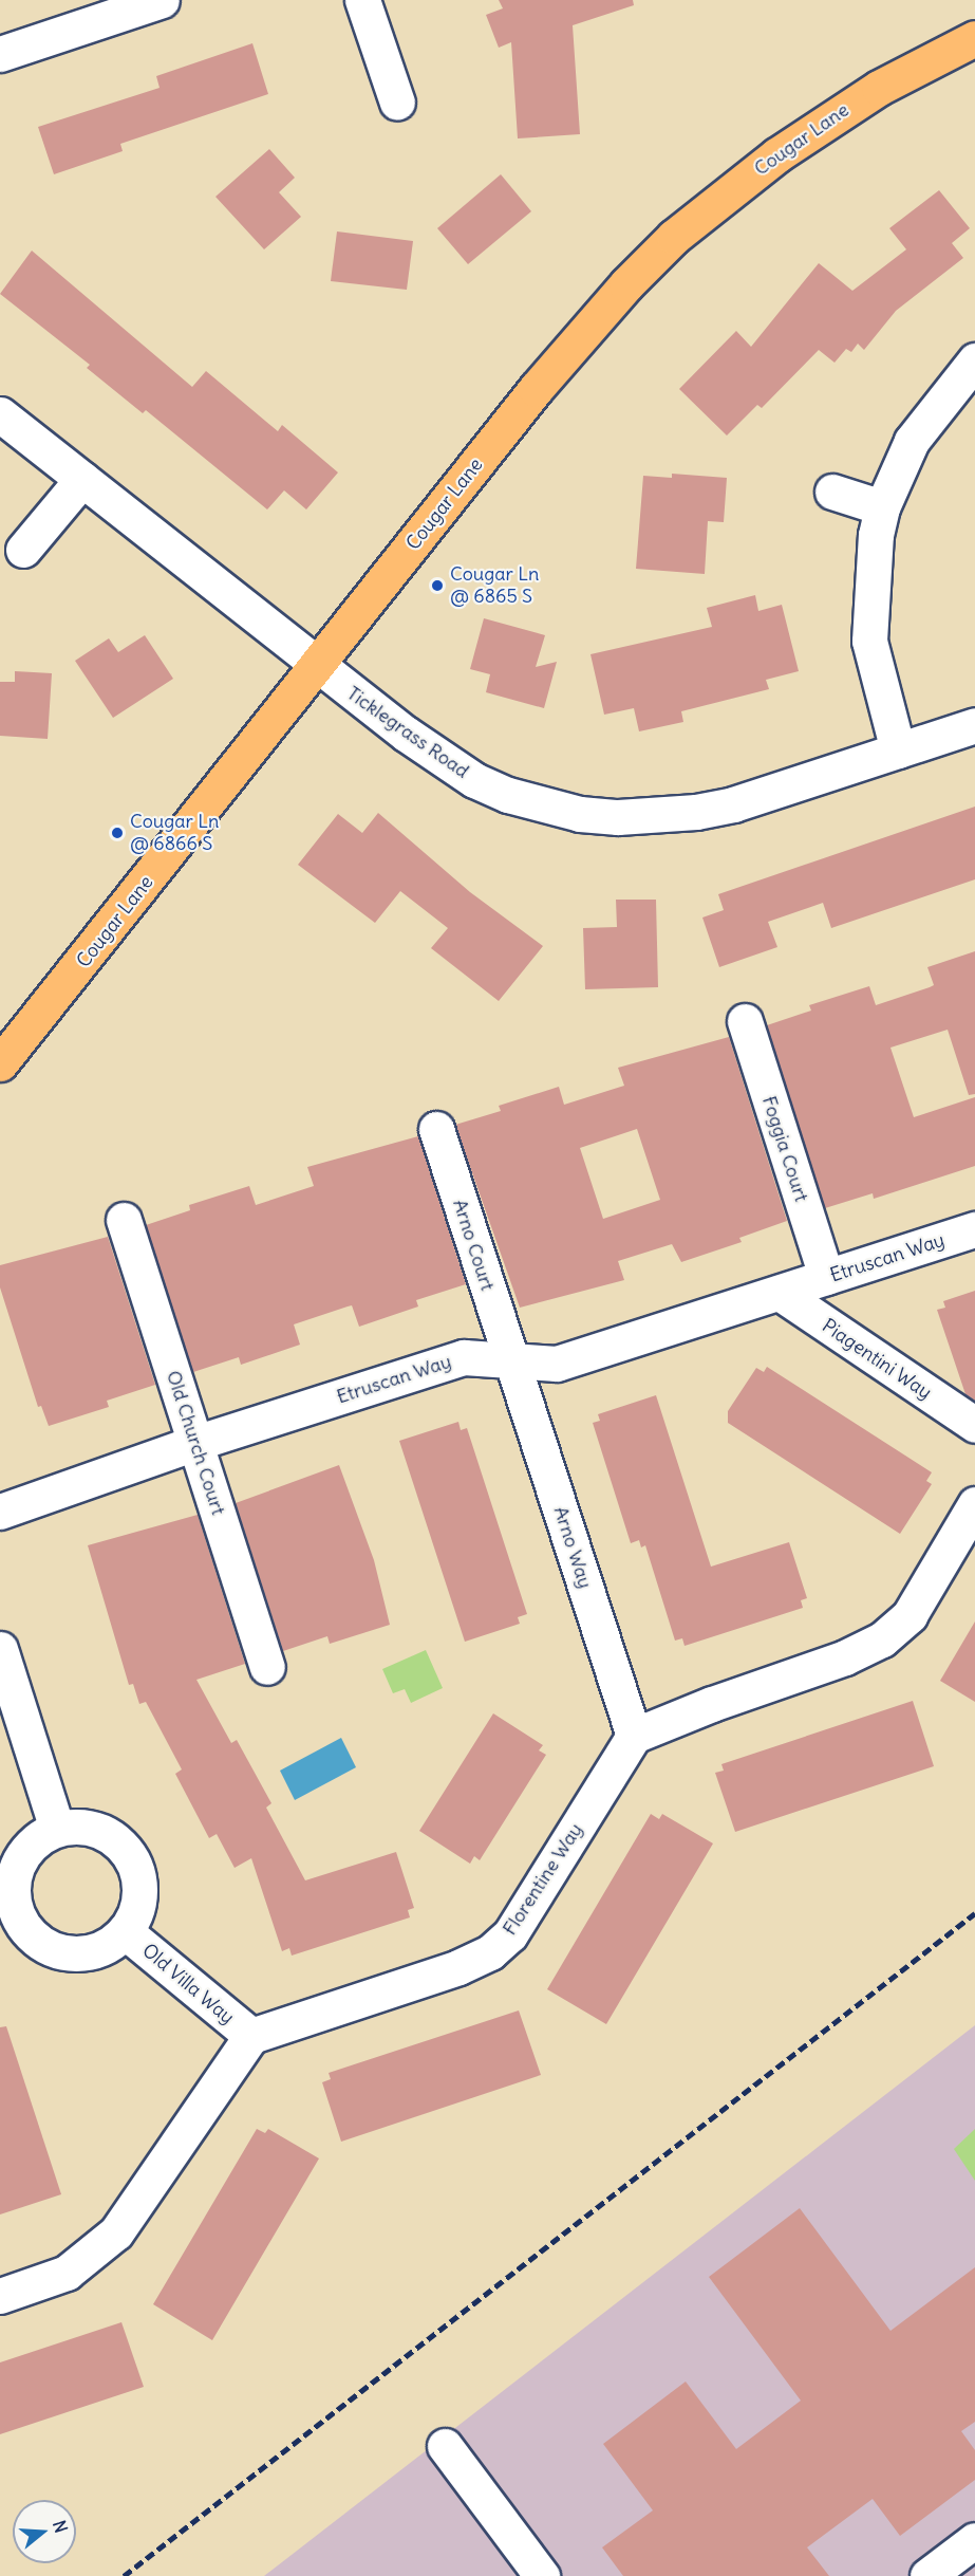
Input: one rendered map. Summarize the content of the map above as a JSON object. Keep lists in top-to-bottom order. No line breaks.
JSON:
{"streets":{"main road":["Cougar Lane"],"street":["Ticklegrass Road","Foggia Court","Arno Court","Etruscan Way","Piagentini Way","Old Church Court","Arno Way","Florentine Way","Old Villa Way"]},"crossings":[["Cougar Lane","Ticklegrass Road"],["Foggia Court","Etruscan Way"],["Arno Court","Etruscan Way"],["Arno Court","Arno Way"],["Etruscan Way","Piagentini Way"],["Etruscan Way","Old Church Court"],["Etruscan Way","Arno Way"],["Arno Way","Florentine Way"],["Florentine Way","Old Villa Way"]],"places":["Cougar Ln @ 6865 S","Cougar Ln @ 6866 S"],"north":"right"}
